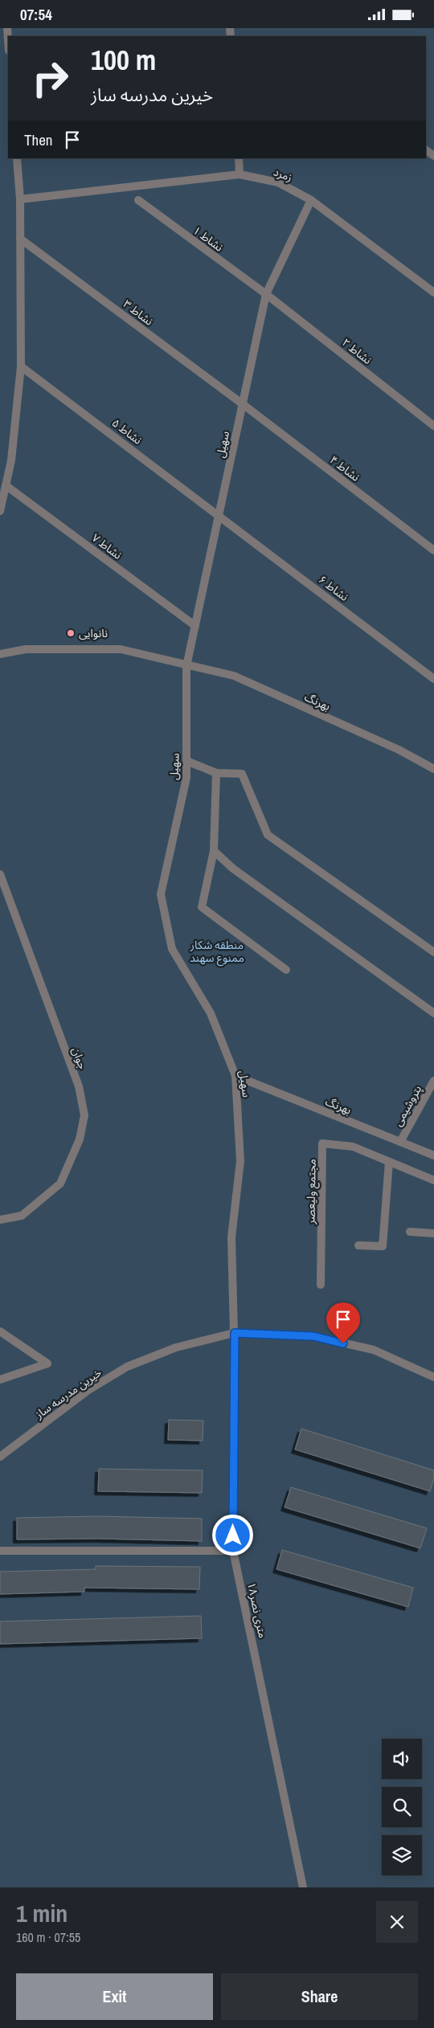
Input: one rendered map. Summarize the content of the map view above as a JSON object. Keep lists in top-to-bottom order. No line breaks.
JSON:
{"streets":{"street":["زمرد","نشاط ۱","نشاط ۳","نشاط ۲","نشاط ۵","سهیل","نشاط ۴","نشاط ۷","نشاط ۶","بهرنگ","جوان","پتروشیمی","مجتمع ولیعصر","خیرین مدرسه ساز","۱۸متری نصر"]},"crossings":[["زمرد","سهیل"],["نشاط ۱","نشاط ۲"],["نشاط ۱","سهیل"],["نشاط ۳","سهیل"],["نشاط ۳","نشاط ۴"],["نشاط ۲","سهیل"],["نشاط ۵","سهیل"],["نشاط ۵","نشاط ۶"],["سهیل","نشاط ۴"],["سهیل","نشاط ۷"],["سهیل","نشاط ۶"],["سهیل","بهرنگ"],["سهیل","خیرین مدرسه ساز"],["سهیل","۱۸متری نصر"],["بهرنگ","پتروشیمی"],["خیرین مدرسه ساز","۱۸متری نصر"]],"parks":["منطقه شکار ممنوع سهند"],"places":["نانوایی"],"page":{"status":"07:54","turn":["100 m","خیرین مدرسه ساز"],"then":"Then","heading":["1 min","160 m · 07:55"],"buttons":["Exit","Share"]}}
